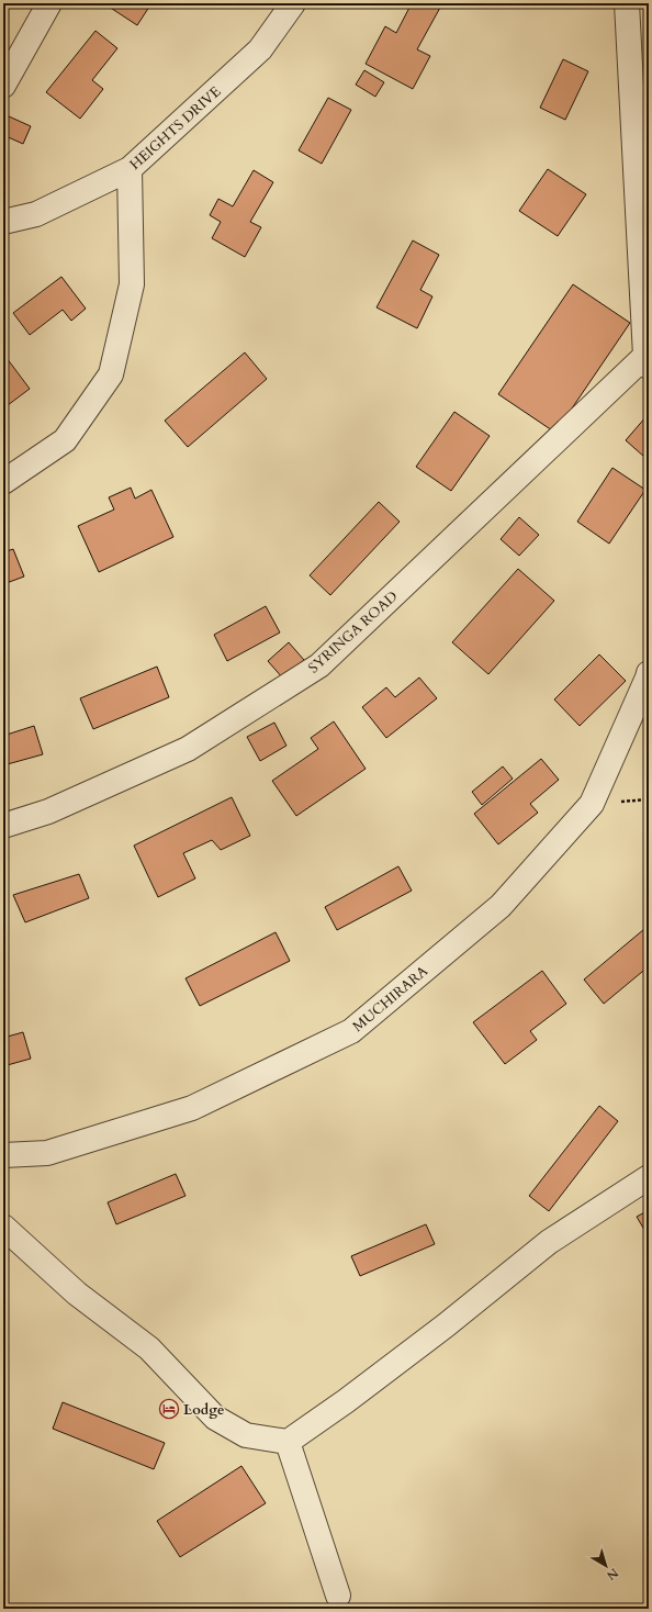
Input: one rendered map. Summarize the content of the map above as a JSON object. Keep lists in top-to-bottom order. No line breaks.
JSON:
{"streets":{"street":["HEIGHTS DRIVE","SYRINGA ROAD","MUCHIRARA"]},"places":{"hotel":["Lodge"]},"north":"bottom right"}
